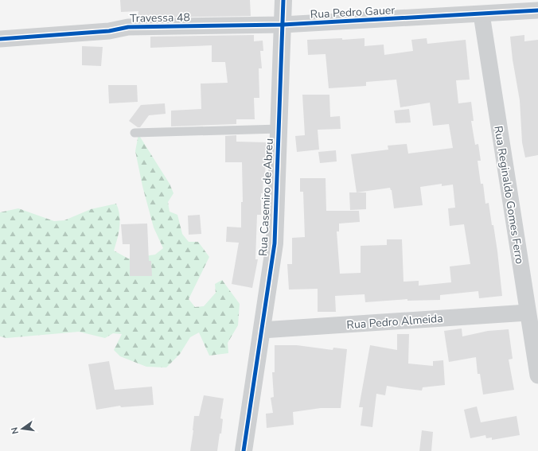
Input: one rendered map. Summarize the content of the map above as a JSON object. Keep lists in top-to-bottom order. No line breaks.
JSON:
{"streets":{"street":["Rua Pedro Gauer","Travessa 48","Rua Reginaldo Gomes Ferro","Rua Casemiro de Abreu","Rua Pedro Almeida"]},"crossings":[["Rua Pedro Gauer","Travessa 48"],["Rua Pedro Gauer","Rua Reginaldo Gomes Ferro"],["Rua Pedro Gauer","Rua Casemiro de Abreu"],["Travessa 48","Rua Casemiro de Abreu"],["Rua Reginaldo Gomes Ferro","Rua Pedro Almeida"],["Rua Casemiro de Abreu","Rua Pedro Almeida"]],"north":"left"}
